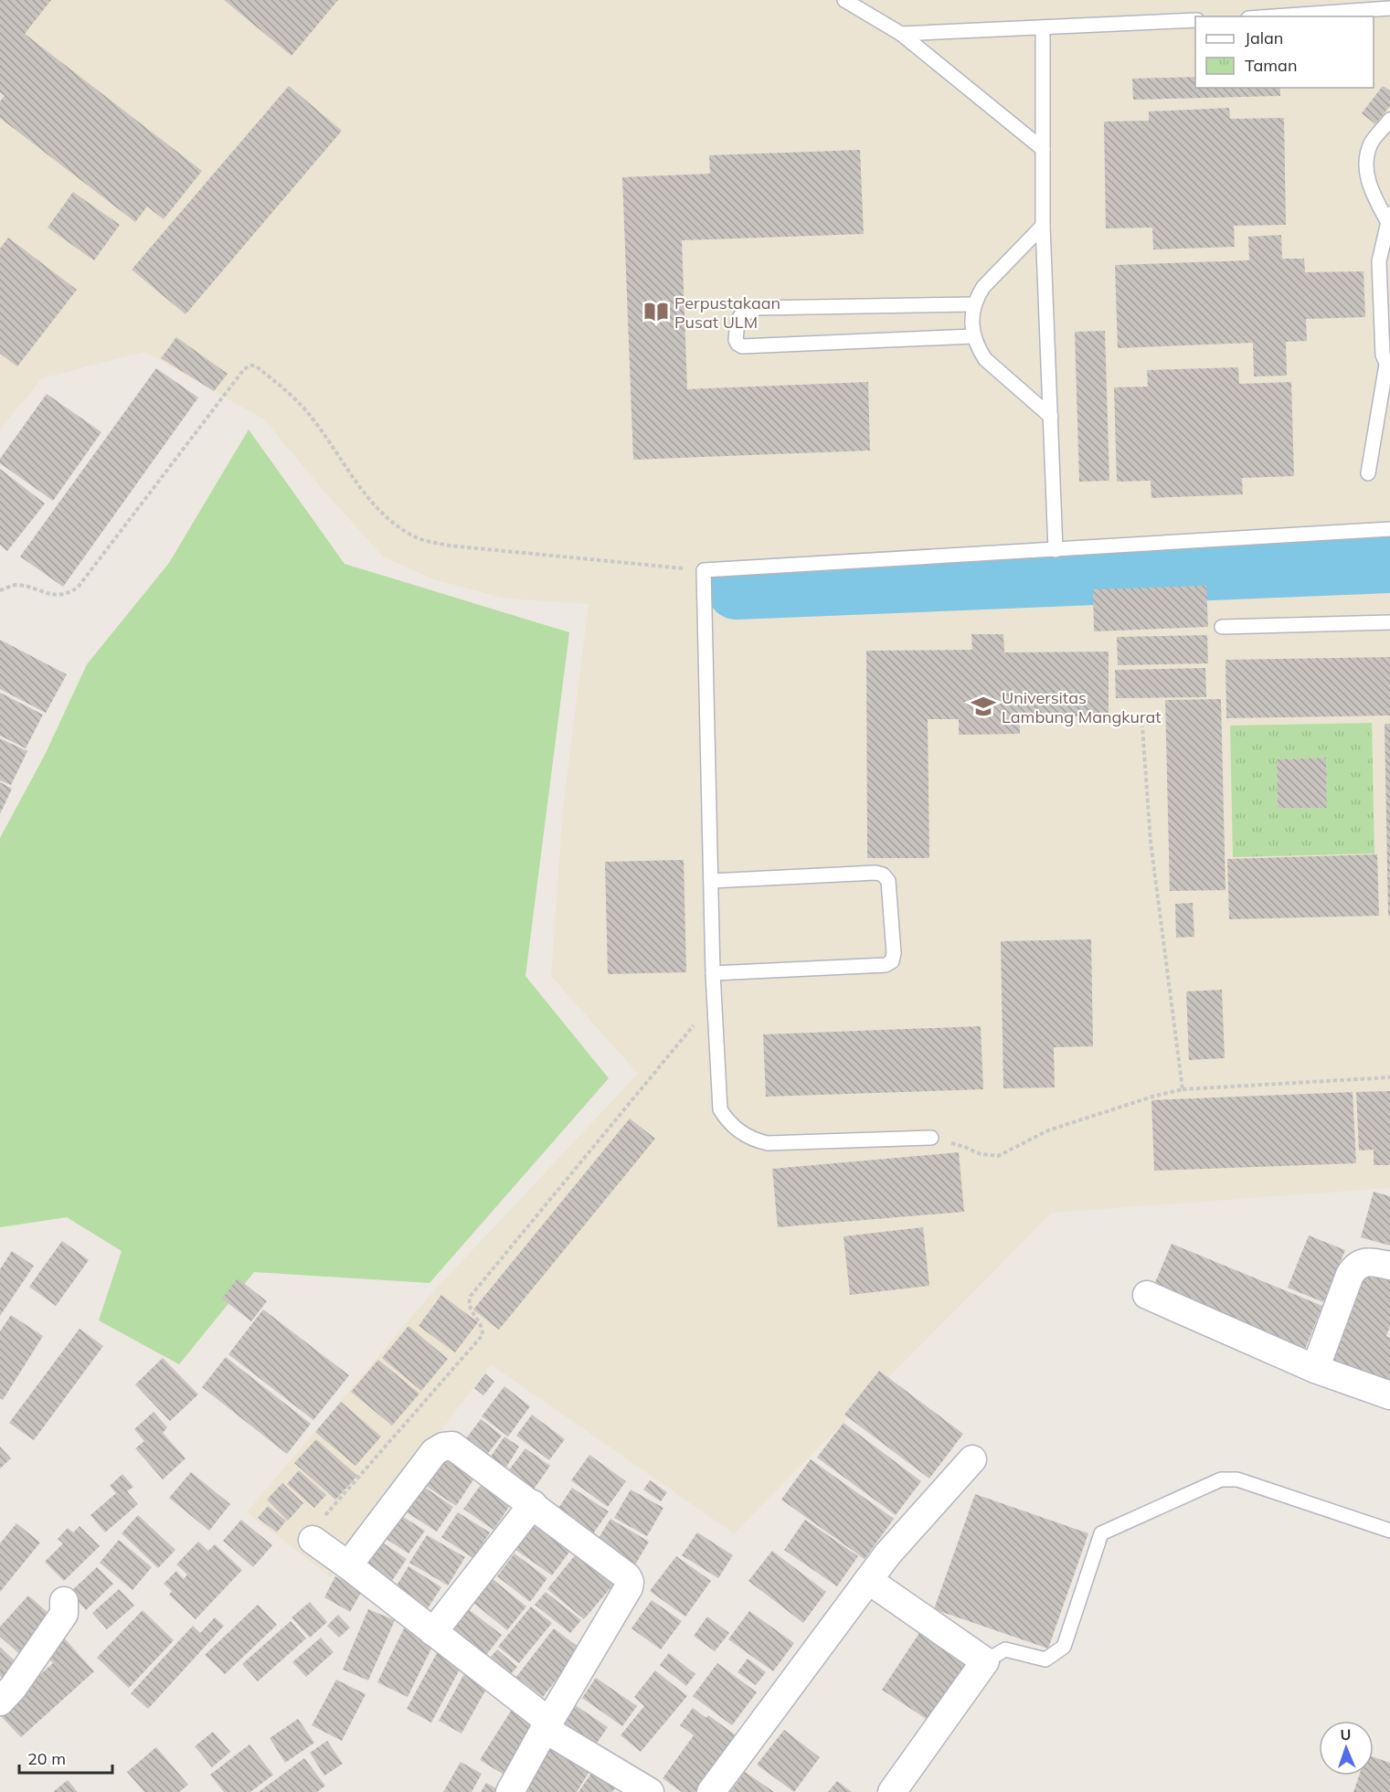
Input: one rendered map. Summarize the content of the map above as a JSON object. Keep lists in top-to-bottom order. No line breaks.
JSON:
{"places":{"library":["Perpustakaan Pusat ULM"],"school or university":["Universitas Lambung Mangkurat"]},"legend":["Jalan","Taman"],"scale_bar":"20 m","north":"top"}
